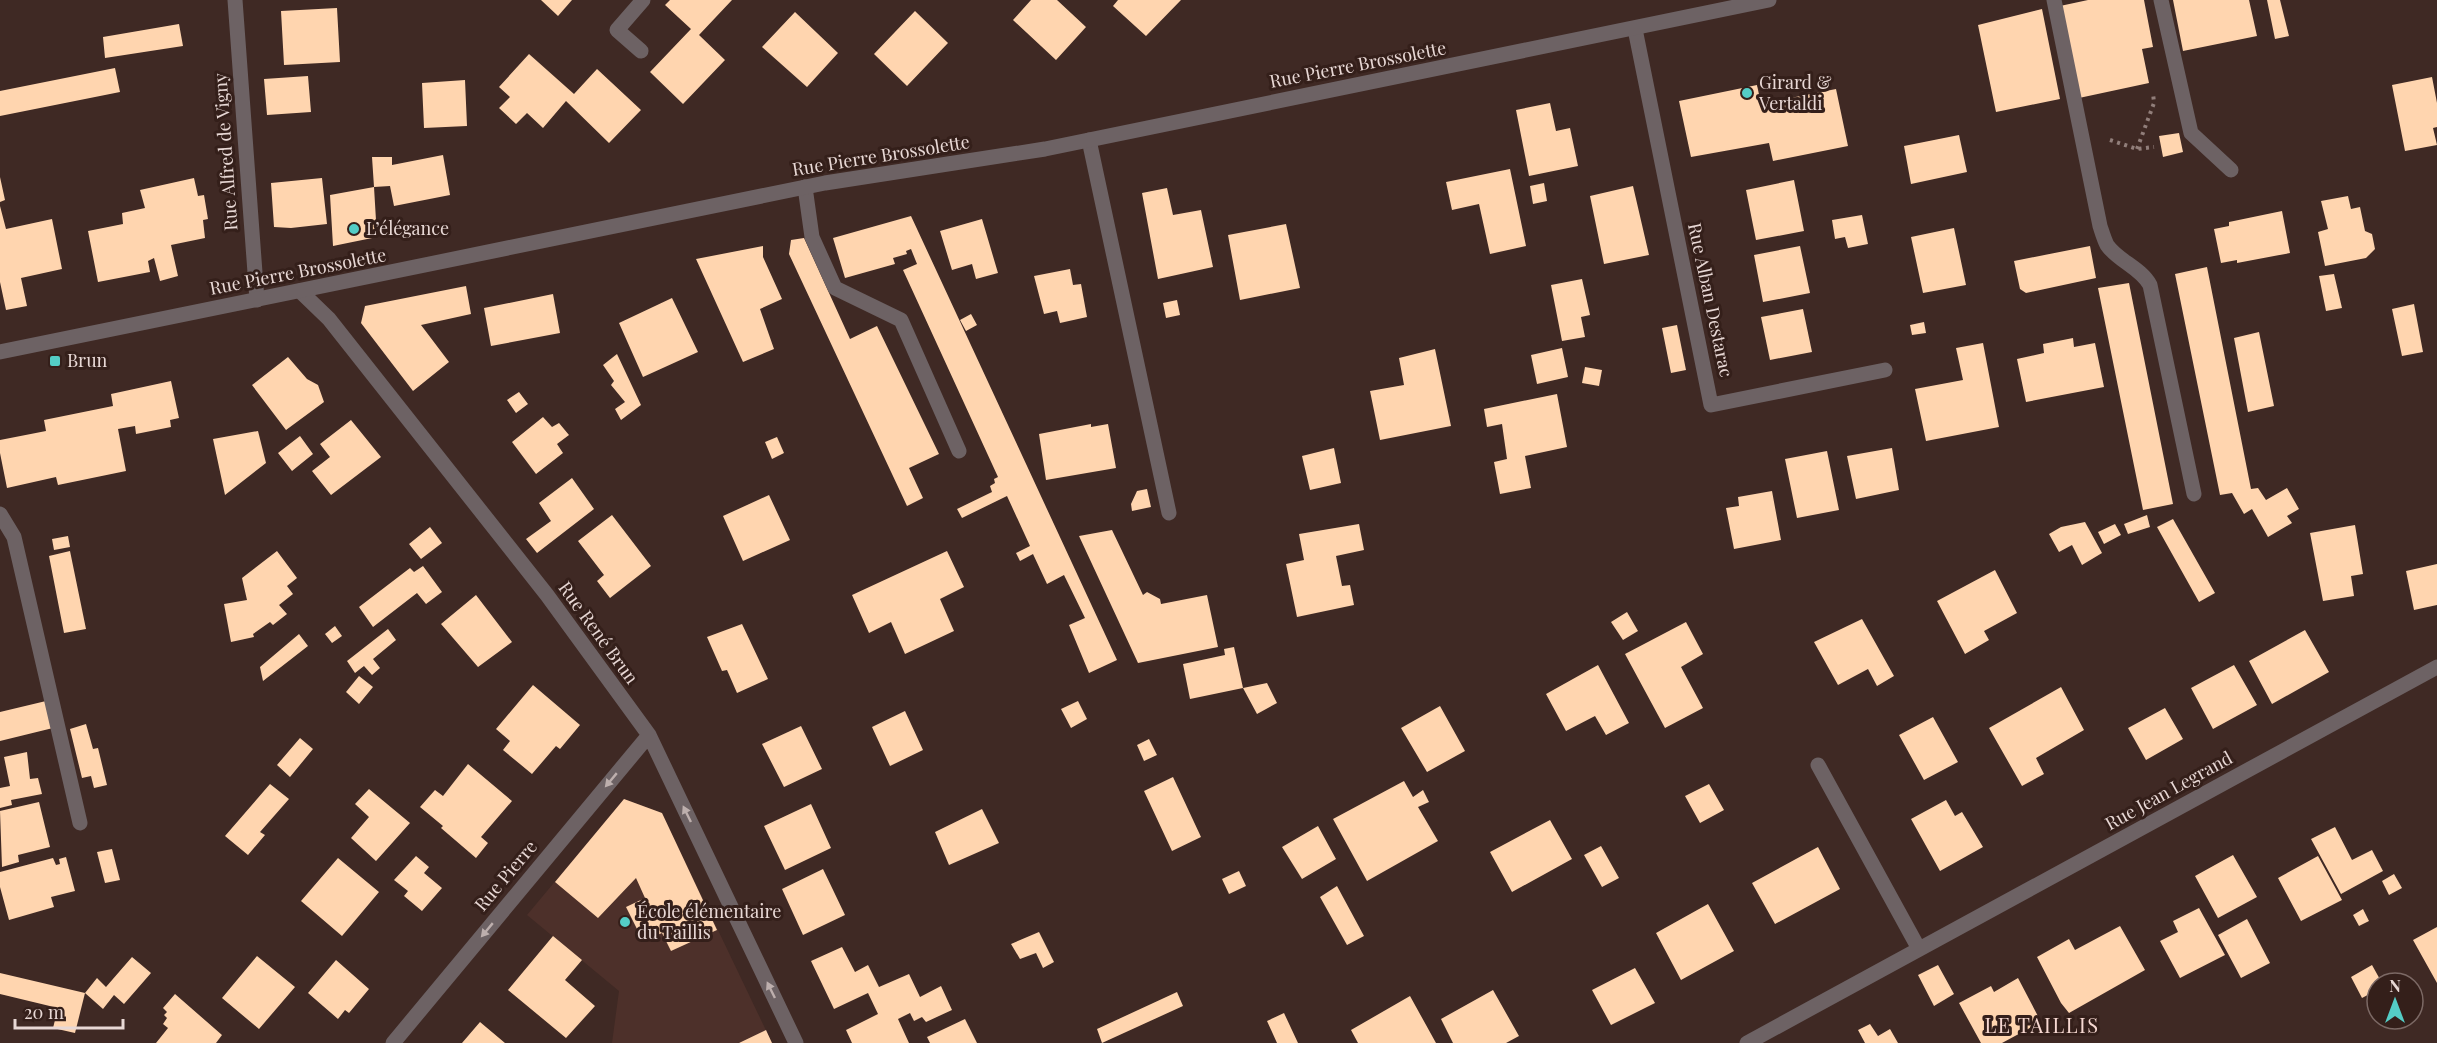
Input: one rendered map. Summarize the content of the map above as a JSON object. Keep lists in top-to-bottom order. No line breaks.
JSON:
{"streets":{"street":["Rue Pierre Brossolette","Rue Alfred de Vigny","Rue Alban Destarac","Rue René Brun","Rue Jean Legrand","Rue Pierre"]},"crossings":[["Rue Pierre Brossolette","Rue Alfred de Vigny"],["Rue Pierre Brossolette","Rue Alban Destarac"],["Rue Pierre Brossolette","Rue René Brun"],["Rue René Brun","Rue Pierre"]],"one_way":["Rue René Brun","Rue Pierre"],"districts":["LE TAILLIS"],"places":{"other":["Girard & Vertaldi","L’élégance","École élémentaire du Taillis"],"transit":["Brun"]},"scale_bar":"20 m","north":"top"}
